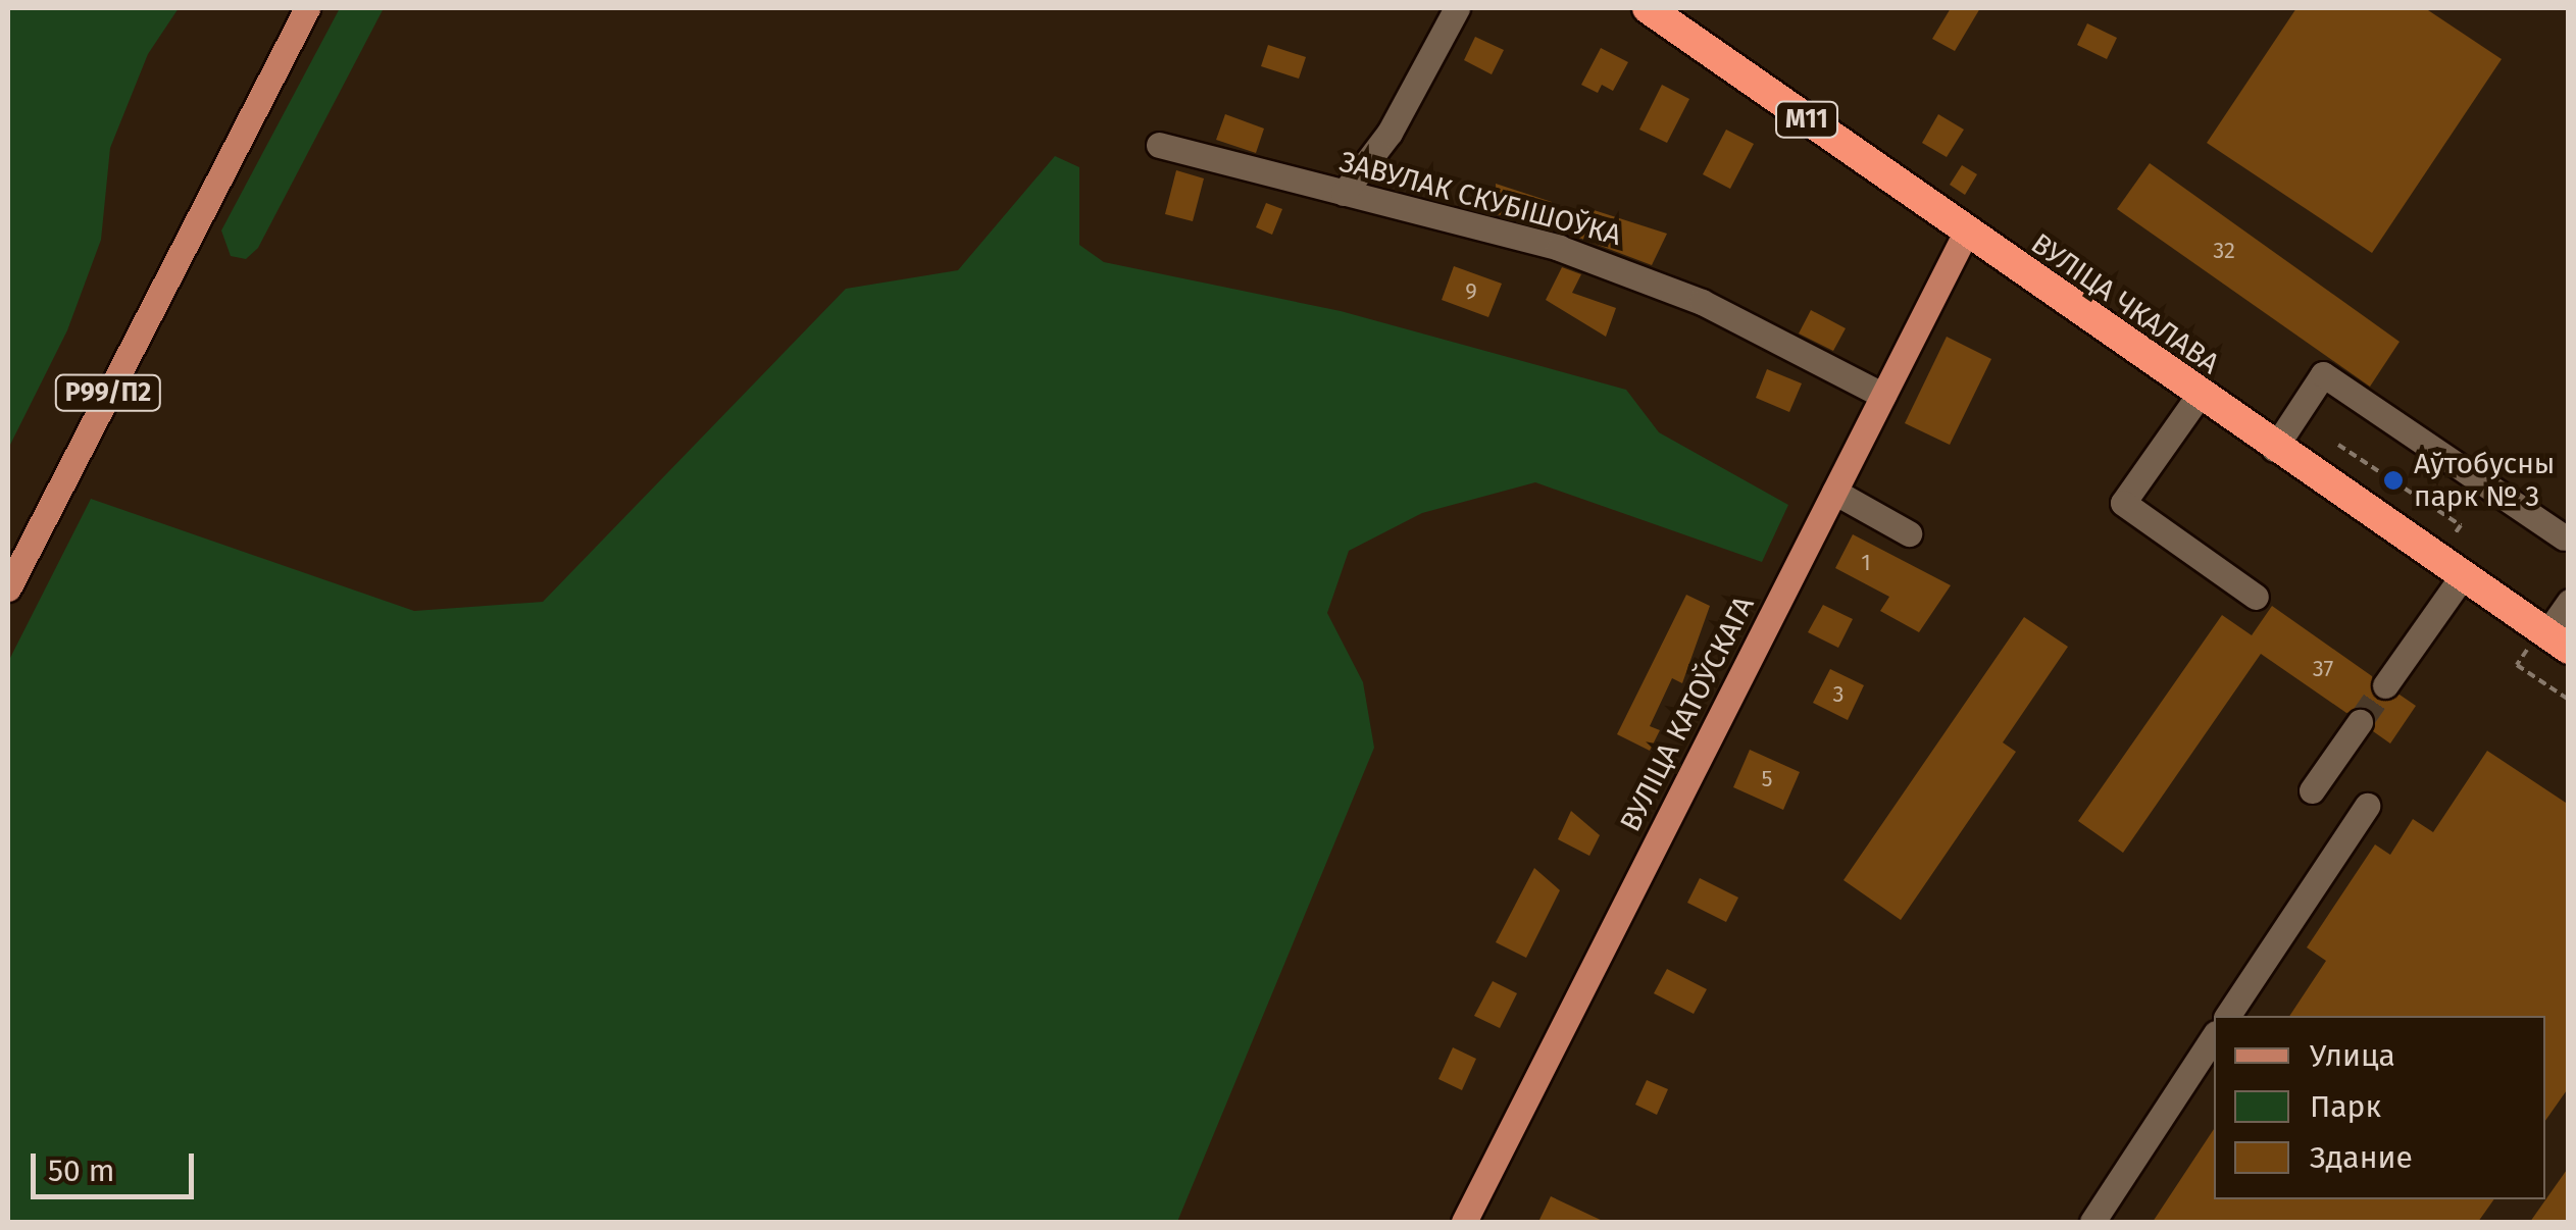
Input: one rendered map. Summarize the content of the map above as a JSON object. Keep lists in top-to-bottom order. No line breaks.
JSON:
{"streets":{"highway":["М11","ВУЛІЦА ЧКАЛАВА"],"main road":["Р99/П2","ВУЛІЦА КАТОЎСКАГА"],"street":["ЗАВУЛАК СКУБІШОЎКА"]},"crossings":[["ЗАВУЛАК СКУБІШОЎКА","ВУЛІЦА КАТОЎСКАГА"],["ВУЛІЦА ЧКАЛАВА","ВУЛІЦА КАТОЎСКАГА"]],"places":["Аўтобусны парк № 3"],"house_numbers":["32","9","1","37","3","5"],"legend":["Улица","Парк","Здание"],"scale_bar":"50 m"}
